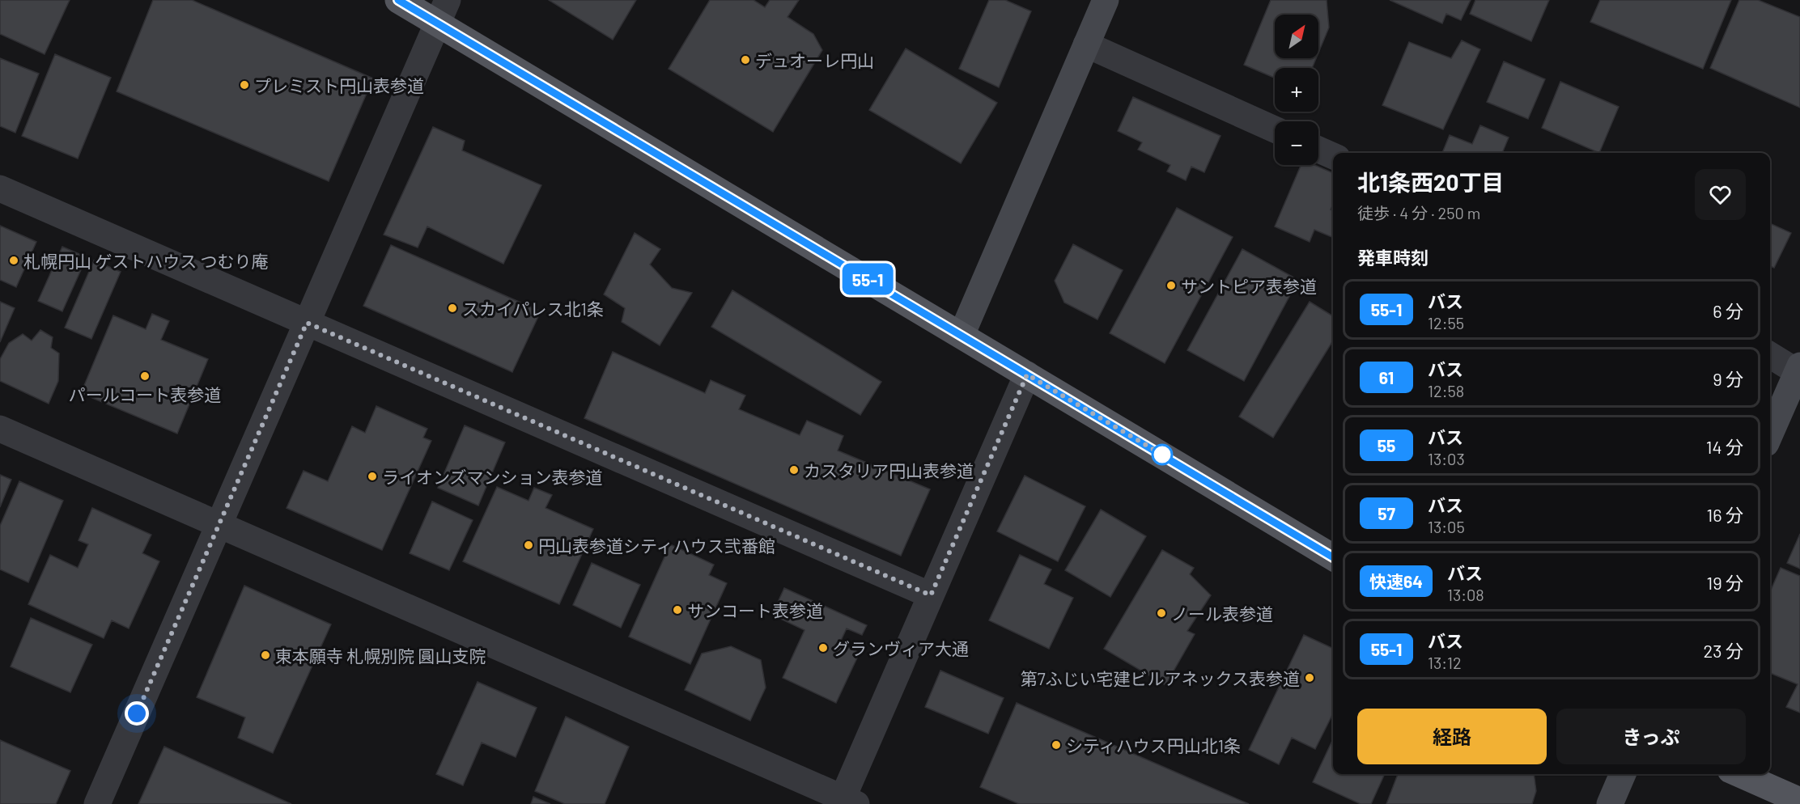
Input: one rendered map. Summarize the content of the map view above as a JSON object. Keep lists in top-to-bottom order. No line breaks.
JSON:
{"places":["デュオーレ円山","プレミスト円山表参道","札幌円山 ゲストハウス つむり庵","サントピア表参道","スカイパレス北1条","パールコート表参道","カスタリア円山表参道","ライオンズマンション表参道","円山表参道シティハウス弐番館","サンコート表参道","ノール表参道","グランヴィア大通","東本願寺 札幌別院 圓山支院","第7ふじい宅建ビルアネックス表参道","シティハウス円山北1条"],"lines":["bus line 55-1"],"north":"top right","page":{"on_map":"55-1","map_buttons":["+","−"],"heading":[["北1条西20丁目","徒歩 · 4 分 · 250 m"],"発車時刻"],"list":[{"mark":"55-1","name":"バス","note":"12:55","value":"6 分"},{"mark":"61","name":"バス","note":"12:58","value":"9 分"},{"mark":"55","name":"バス","note":"13:03","value":"14 分"},{"mark":"57","name":"バス","note":"13:05","value":"16 分"},{"mark":"快速64","name":"バス","note":"13:08","value":"19 分"},{"mark":"55-1","name":"バス","note":"13:12","value":"23 分"}],"buttons":["経路","きっぷ"]}}
